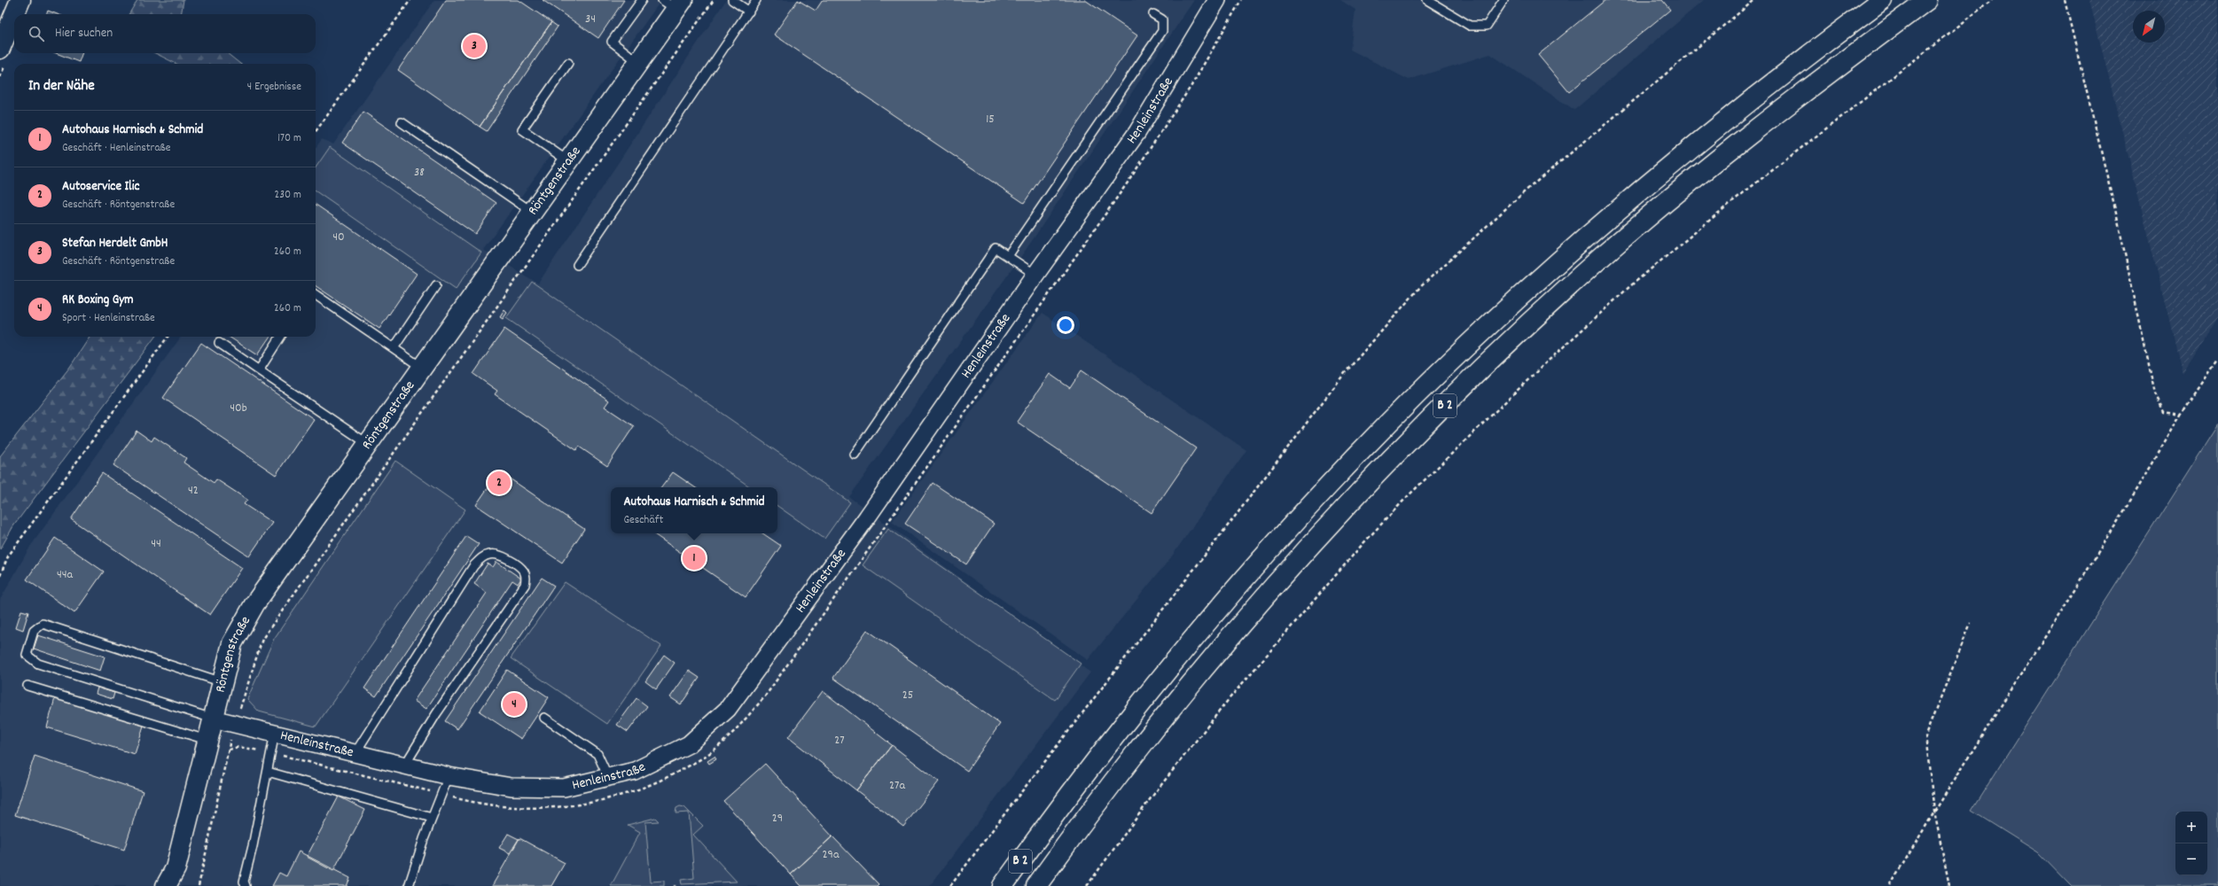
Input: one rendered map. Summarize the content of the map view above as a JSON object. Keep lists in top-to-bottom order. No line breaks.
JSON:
{"streets":{"main road":["Röntgenstraße","B 2"],"street":["Henleinstraße"]},"crossings":[["Henleinstraße","Röntgenstraße"]],"house_numbers":["34","15","38","40","40b","42","44","44a","25","27","27a","29","29a"],"north":"bottom left","page":{"search":"Hier suchen","pins":["3","2","1","4"],"heading":["In der Nähe","4 Ergebnisse"],"list":[{"mark":"1","name":"Autohaus Harnisch & Schmid","note":"Geschäft · Henleinstraße","value":"170 m"},{"mark":"2","name":"Autoservice Ilic","note":"Geschäft · Röntgenstraße","value":"230 m"},{"mark":"3","name":"Stefan Herdelt GmbH","note":"Geschäft · Röntgenstraße","value":"260 m"},{"mark":"4","name":"RK Boxing Gym","note":"Sport · Henleinstraße","value":"260 m"}],"popup":["Autohaus Harnisch & Schmid","Geschäft"],"map_buttons":["+","−"]}}
